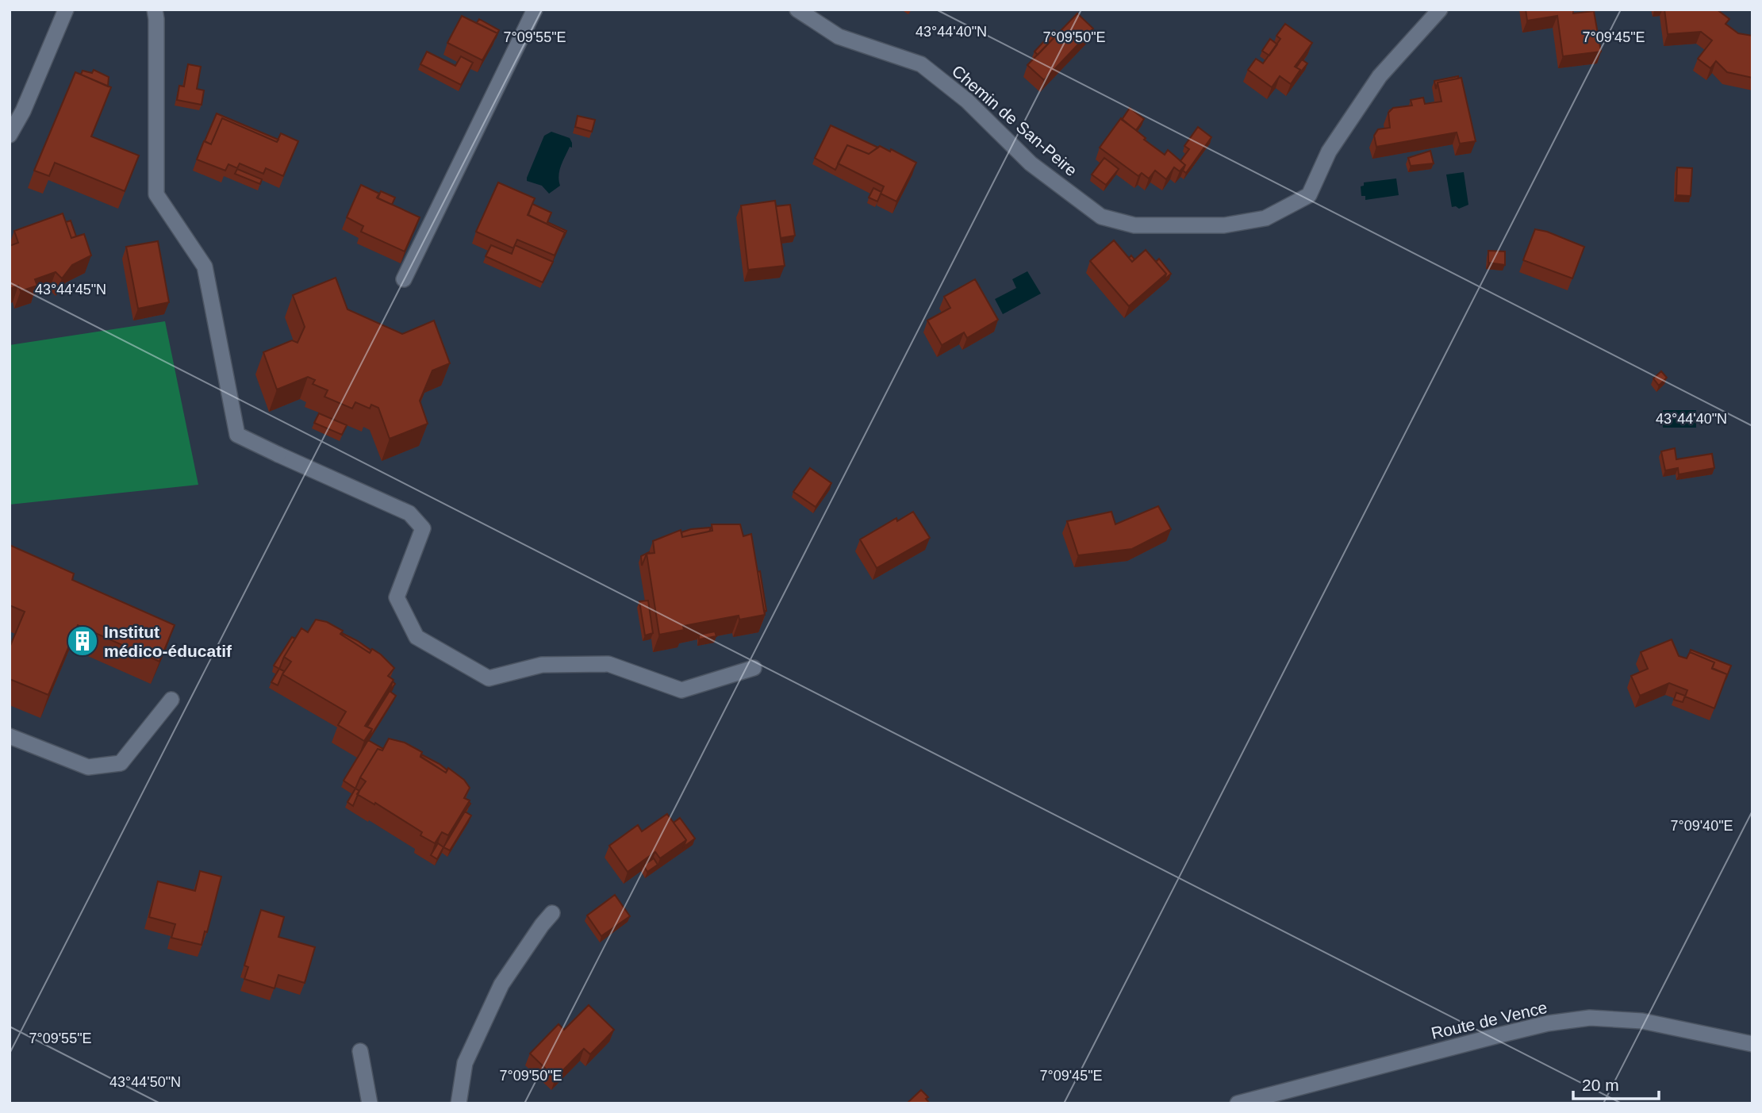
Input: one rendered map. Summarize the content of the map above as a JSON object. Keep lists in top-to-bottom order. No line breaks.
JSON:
{"streets":{"street":["Chemin de San-Peire","Route de Vence"]},"places":{"building":["Institut médico-éducatif"]},"scale_bar":"20 m","coordinates":["43°44'40\"N","7°09'55\"E","7°09'50\"E","7°09'45\"E","43°44'45\"N","7°09'40\"E","43°44'50\"N"]}
